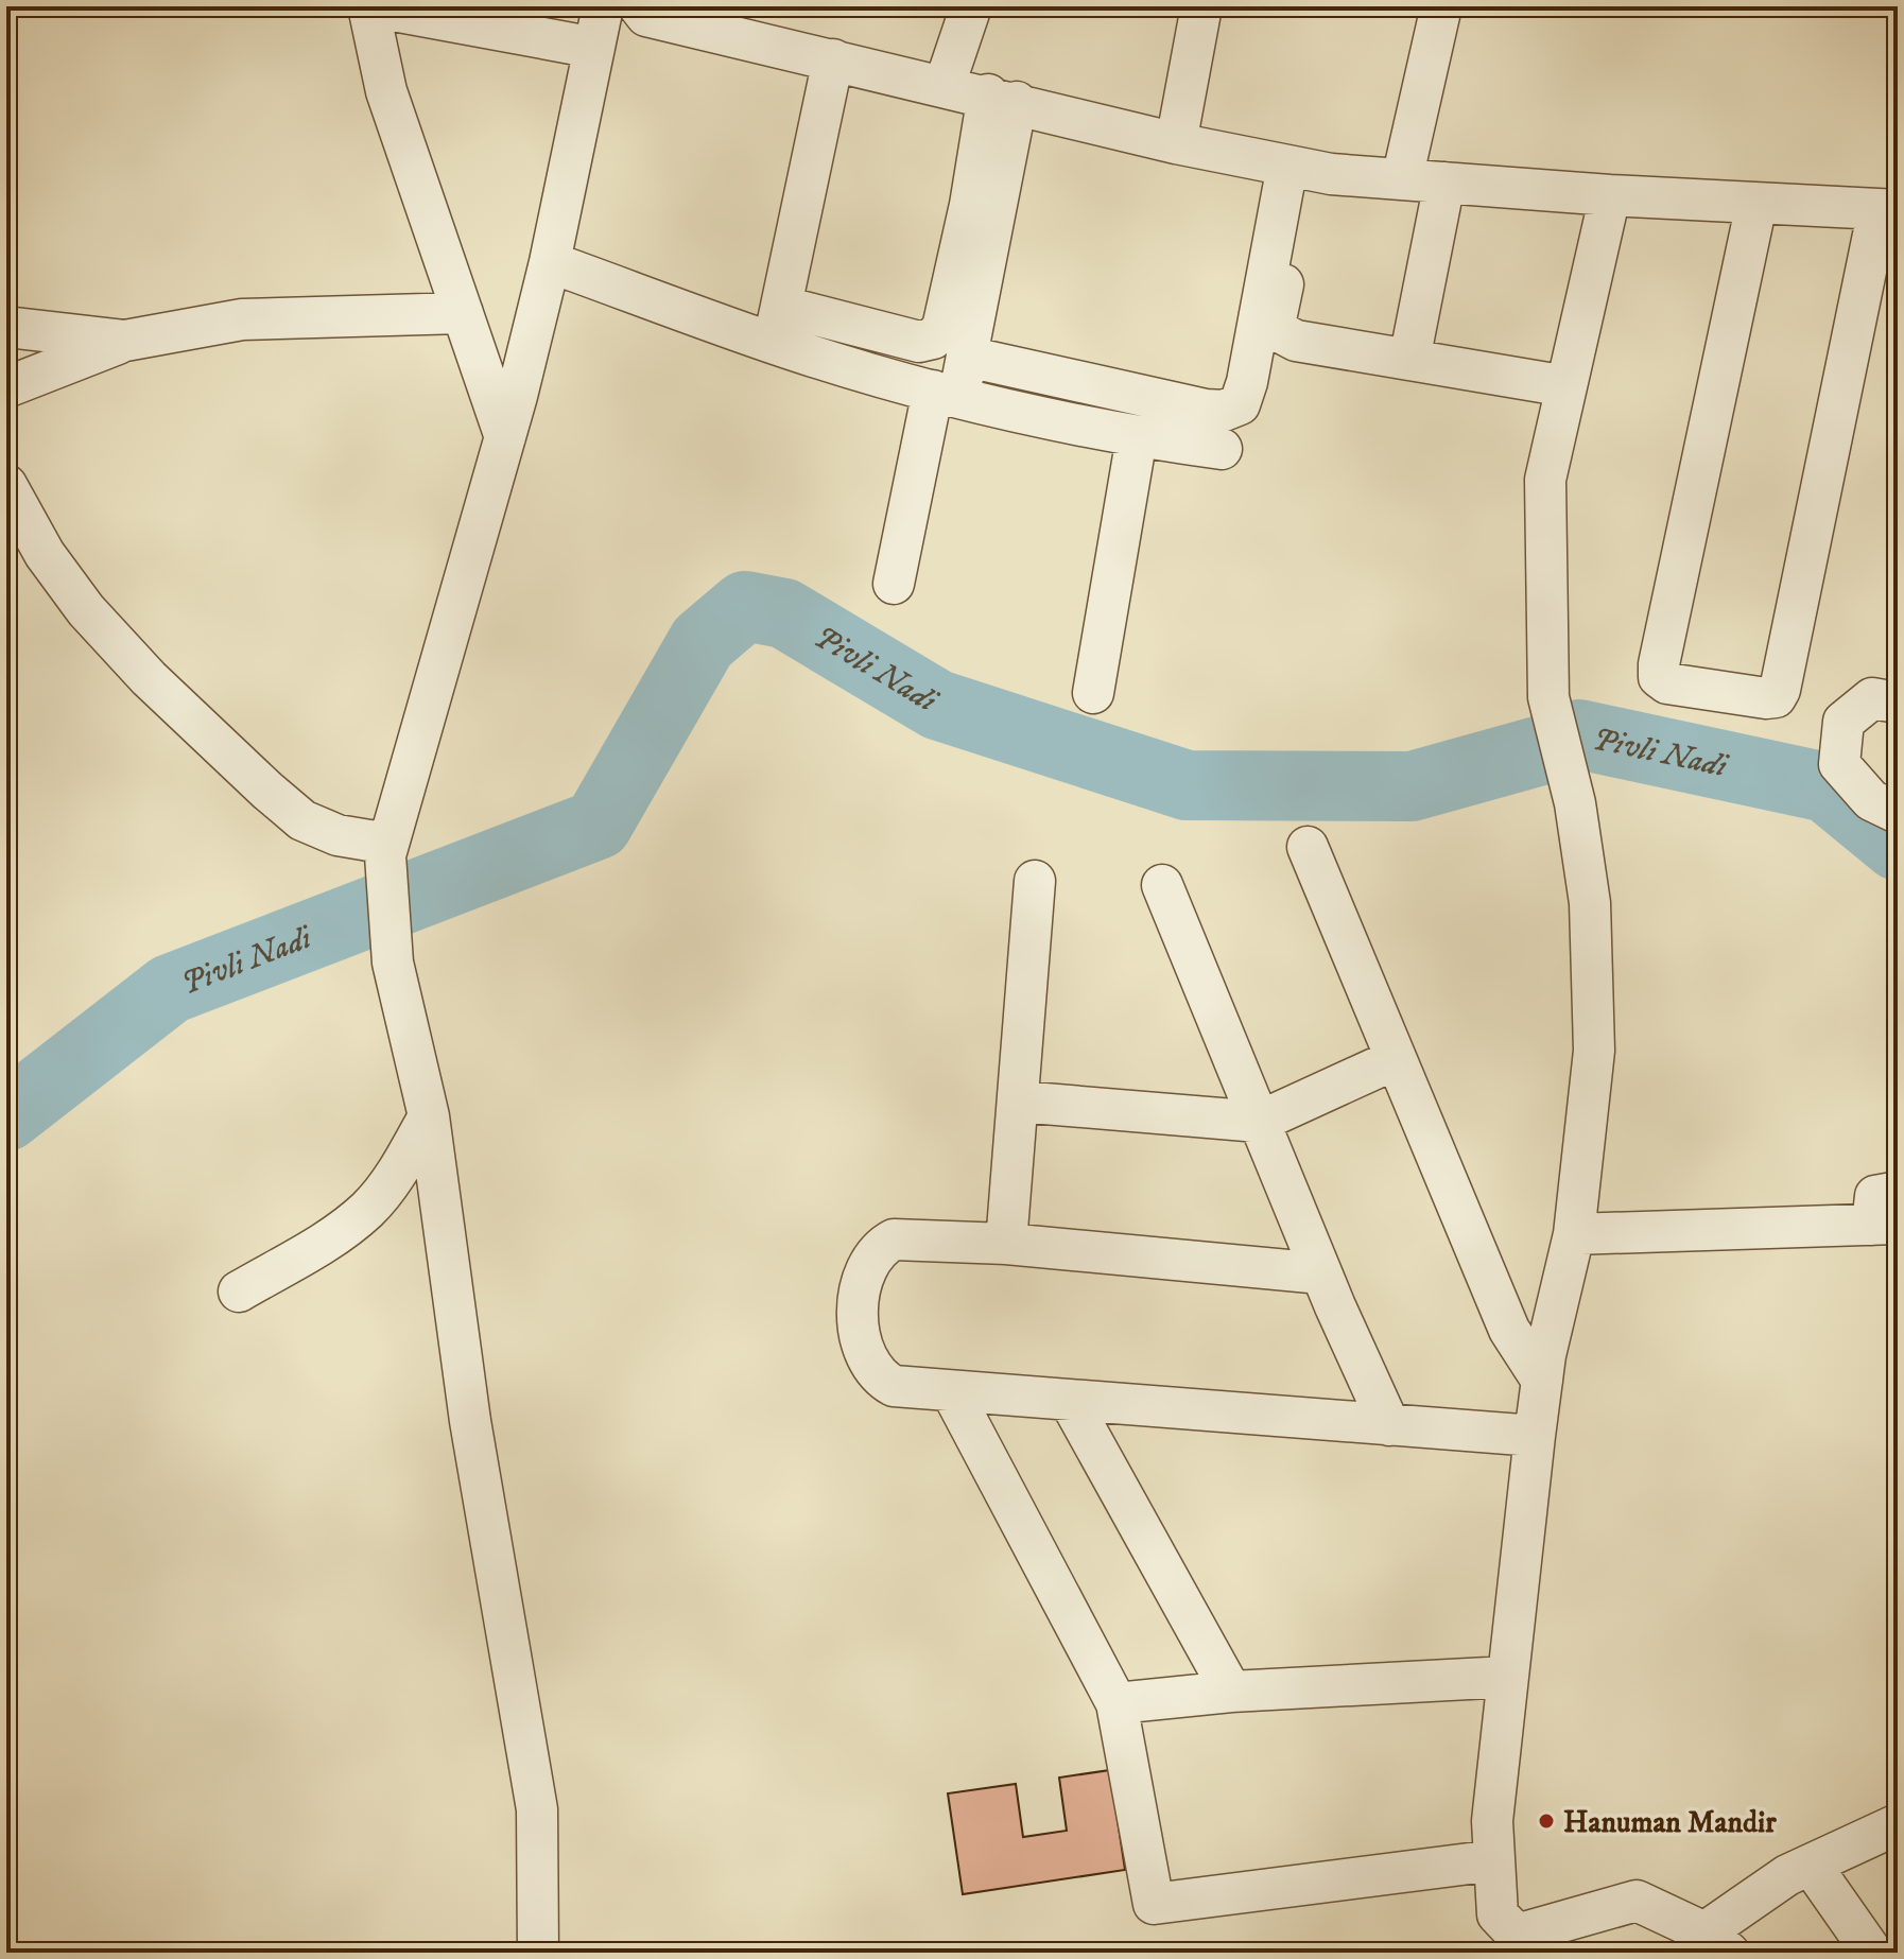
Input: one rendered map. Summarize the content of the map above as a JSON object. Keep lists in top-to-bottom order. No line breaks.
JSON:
{"water":["Pivli Nadi"],"places":["Hanuman Mandir"]}
